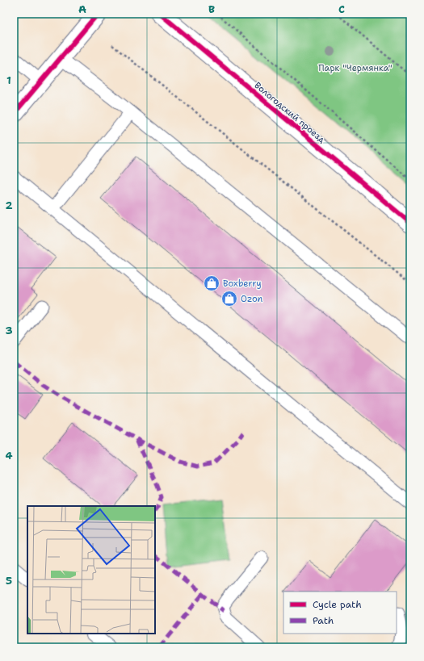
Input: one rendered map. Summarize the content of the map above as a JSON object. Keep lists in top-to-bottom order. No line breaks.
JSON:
{"streets":{"street":["Вологодский проезд"]},"parks":["Парк \"Чермянка\""],"places":{"shop":["Boxberry","Ozon"]},"legend":["Cycle path","Path"],"grid":{"columns":["A","B","C"],"rows":["1","2","3","4","5"]}}
